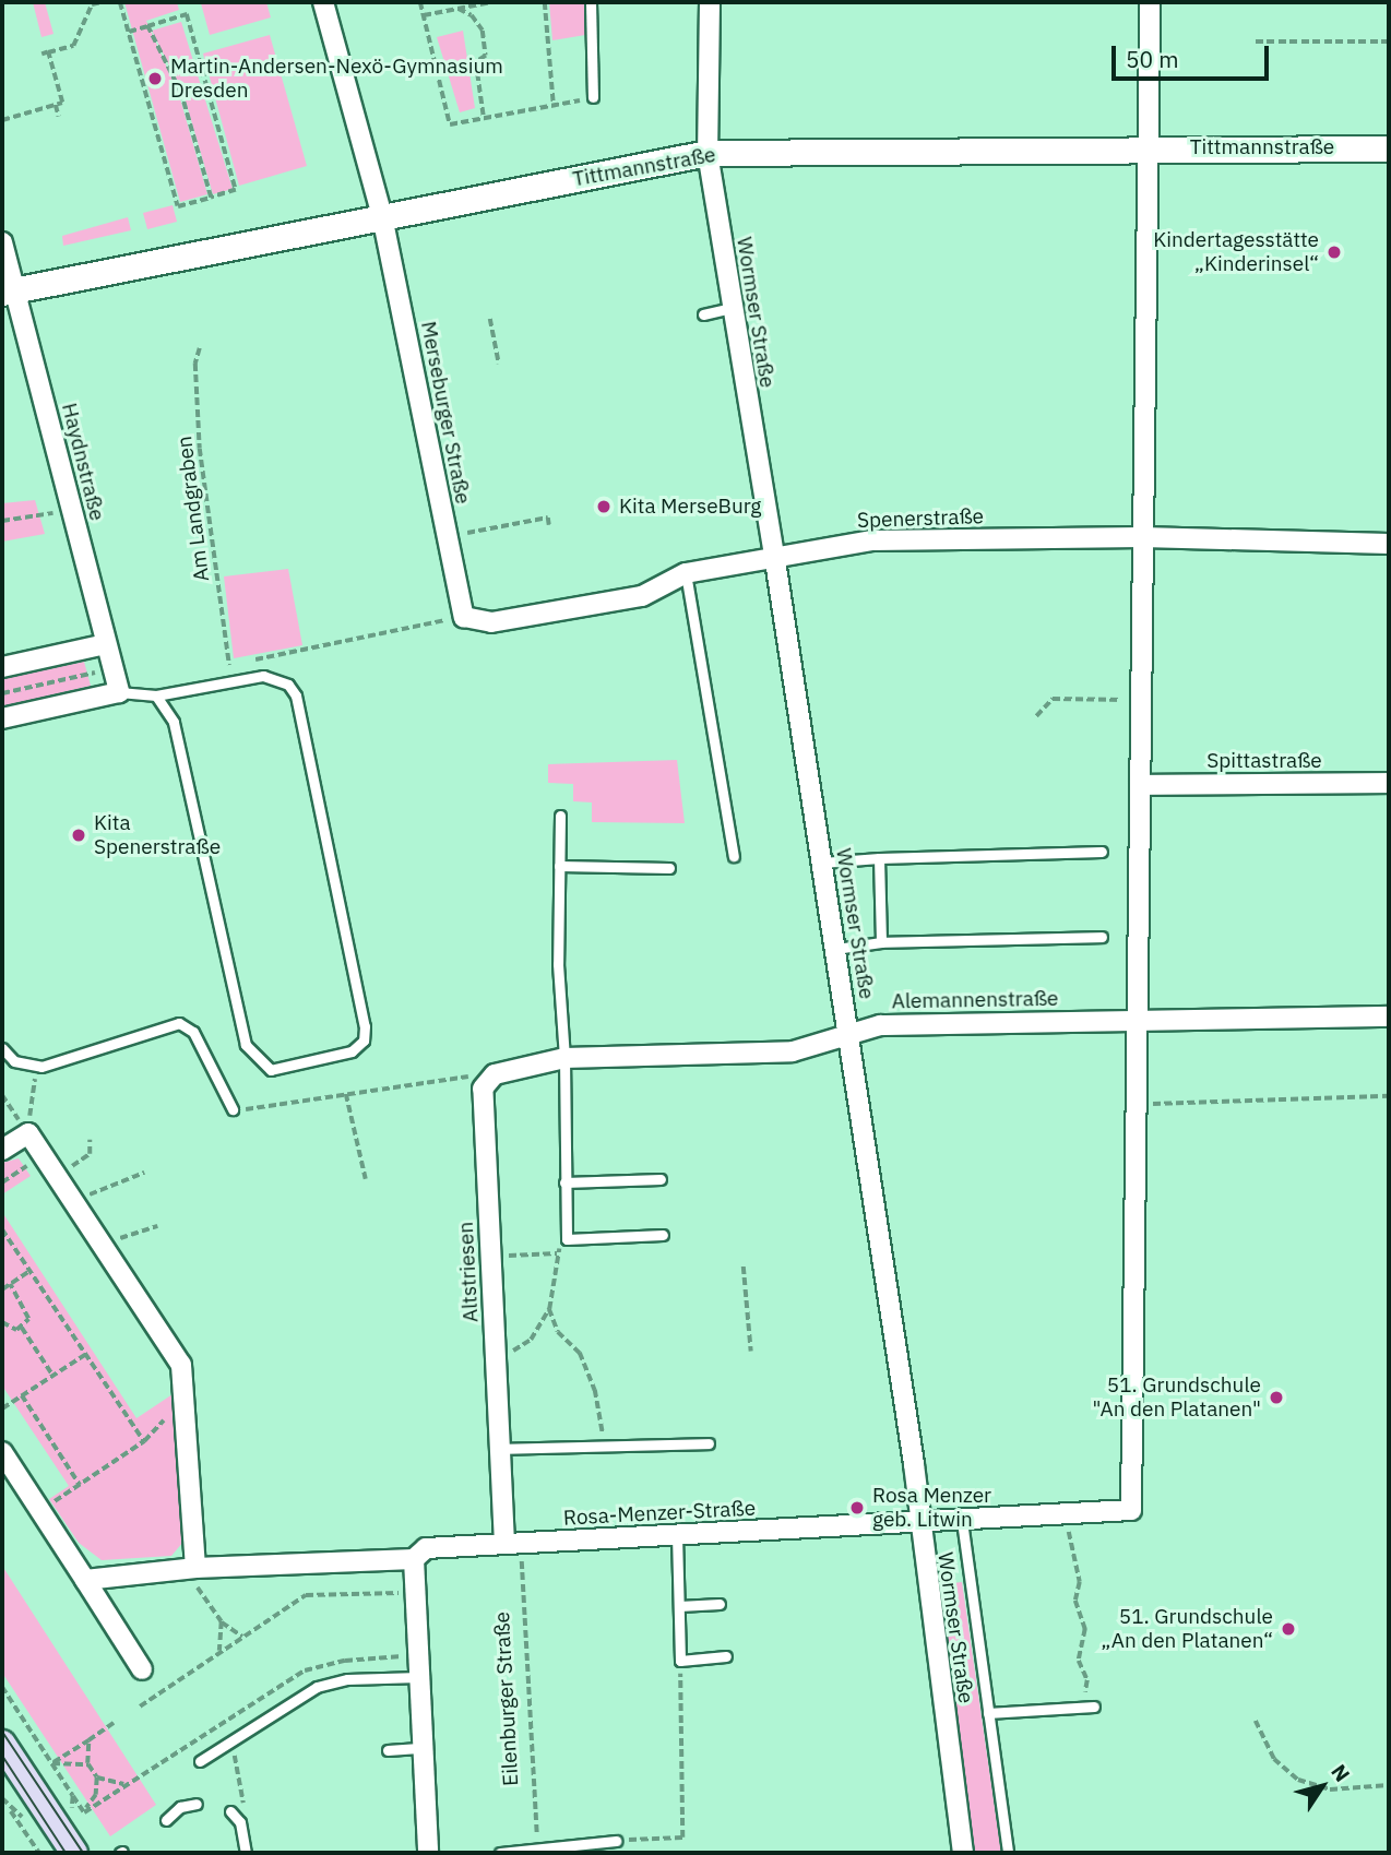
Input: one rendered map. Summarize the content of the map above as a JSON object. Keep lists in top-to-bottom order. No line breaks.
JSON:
{"streets":{"street":["Tittmannstraße","Wormser Straße","Merseburger Straße","Haydnstraße","Spenerstraße","Spittastraße","Alemannenstraße","Altstriesen","Rosa-Menzer-Straße"],"path":["Am Landgraben","Eilenburger Straße"]},"crossings":[["Tittmannstraße","Wormser Straße"],["Tittmannstraße","Merseburger Straße"],["Tittmannstraße","Haydnstraße"],["Wormser Straße","Spenerstraße"],["Wormser Straße","Alemannenstraße"],["Wormser Straße","Rosa-Menzer-Straße"],["Merseburger Straße","Spenerstraße"],["Alemannenstraße","Altstriesen"],["Altstriesen","Rosa-Menzer-Straße"],["Altstriesen","Eilenburger Straße"],["Rosa-Menzer-Straße","Eilenburger Straße"]],"places":["Martin-Andersen-Nexö-Gymnasium Dresden","Kindertagesstätte „Kinderinsel“","Kita MerseBurg","Kita Spenerstraße","51. Grundschule \"An den Platanen\"","Rosa Menzer geb. Litwin","51. Grundschule „An den Platanen“"],"scale_bar":"50 m","north":"top right"}
